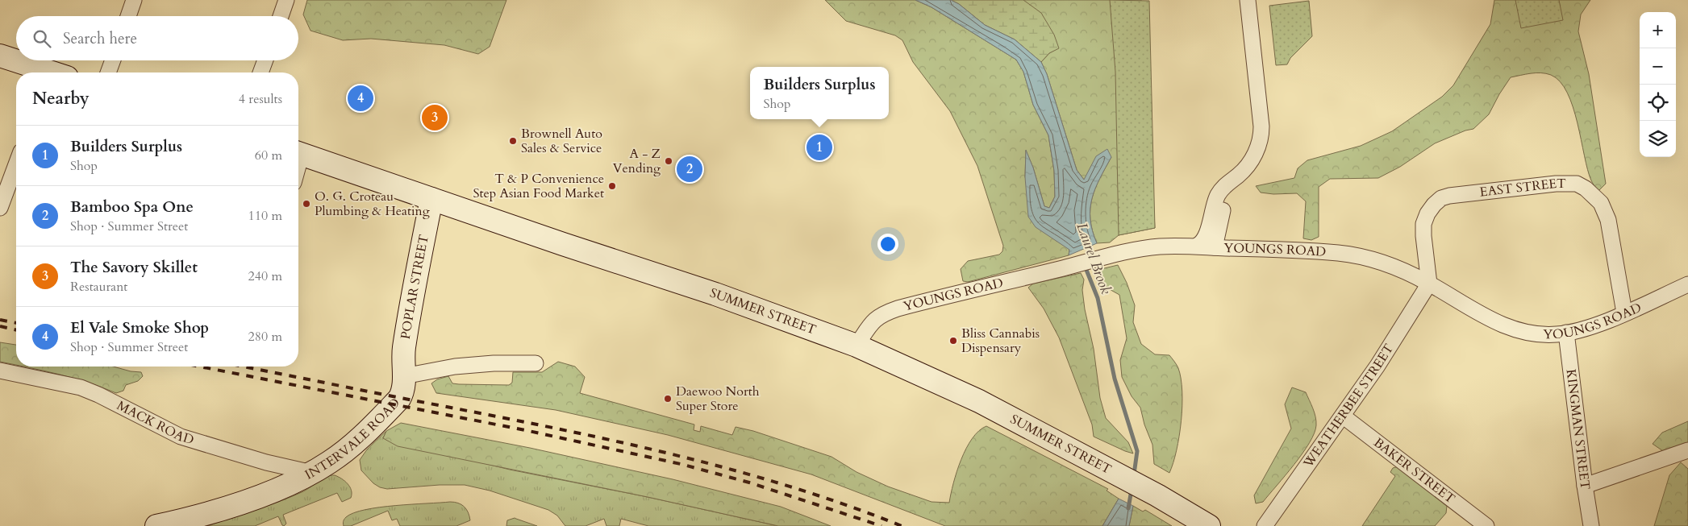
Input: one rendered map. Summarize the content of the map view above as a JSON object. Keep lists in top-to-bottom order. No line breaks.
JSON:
{"streets":{"main road":["POPLAR STREET","SUMMER STREET","INTERVALE ROAD"],"street":["EAST STREET","YOUNGS ROAD","WEATHERBEE STREET","MACK ROAD","KINGMAN STREET","BAKER STREET"]},"crossings":[["EAST STREET","YOUNGS ROAD"],["EAST STREET","WEATHERBEE STREET"],["YOUNGS ROAD","SUMMER STREET"],["YOUNGS ROAD","WEATHERBEE STREET"],["YOUNGS ROAD","KINGMAN STREET"],["POPLAR STREET","SUMMER STREET"],["POPLAR STREET","INTERVALE ROAD"],["WEATHERBEE STREET","BAKER STREET"],["MACK ROAD","INTERVALE ROAD"]],"water":["Laurel Brook"],"places":["Brownell Auto Sales & Service","A - Z Vending","T & P Convenience Step Asian Food Market","O. G. Croteau Plumbing & Heating","Bliss Cannabis Dispensary","Daewoo North Super Store"],"page":{"map_buttons":["+","−"],"search":"Search here","popup":["Builders Surplus","Shop"],"heading":["Nearby","4 results"],"pins":["4","3","1","2"],"list":[{"mark":"1","name":"Builders Surplus","note":"Shop","value":"60 m"},{"mark":"2","name":"Bamboo Spa One","note":"Shop · Summer Street","value":"110 m"},{"mark":"3","name":"The Savory Skillet","note":"Restaurant","value":"240 m"},{"mark":"4","name":"El Vale Smoke Shop","note":"Shop · Summer Street","value":"280 m"}]}}
